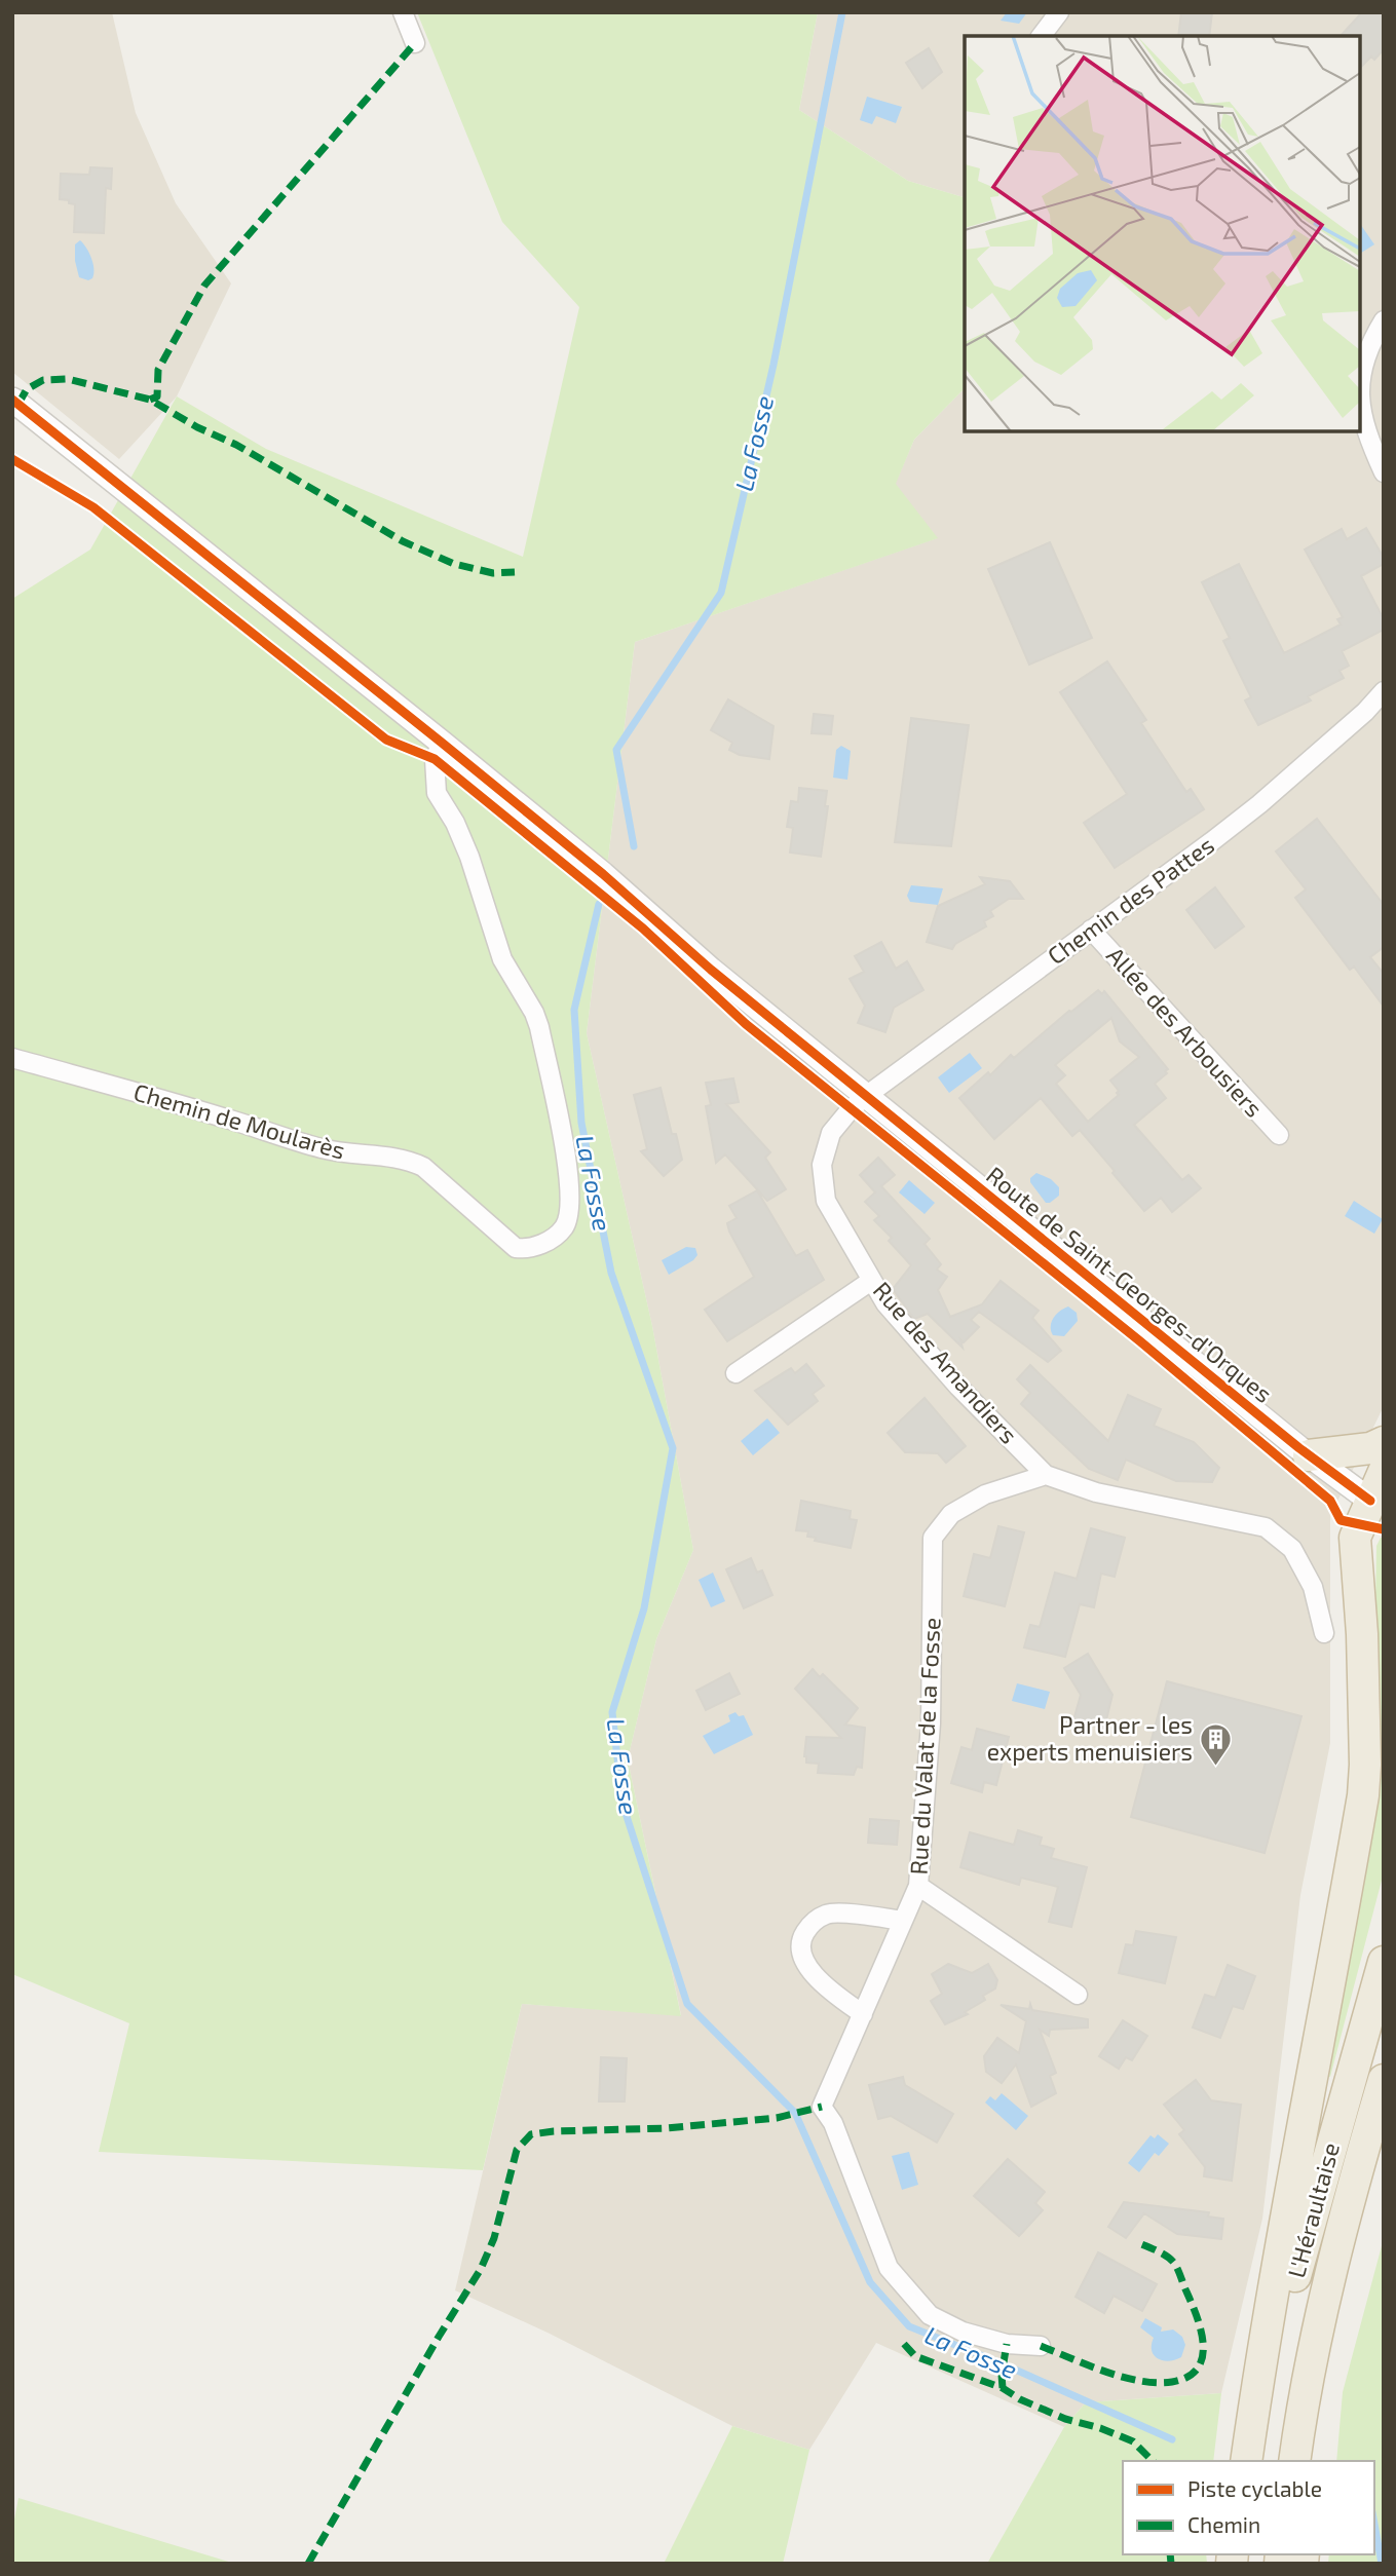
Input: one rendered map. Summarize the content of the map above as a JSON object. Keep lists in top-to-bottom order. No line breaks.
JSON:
{"streets":{"highway":["L'Héraultaise"],"street":["Chemin des Pattes","Allée des Arbousiers","Chemin de Moularès","Route de Saint-Georges-d'Orques","Rue des Amandiers","Rue du Valat de la Fosse"]},"crossings":[["Chemin des Pattes","Allée des Arbousiers"],["Chemin des Pattes","Route de Saint-Georges-d'Orques"],["Chemin des Pattes","Rue des Amandiers"],["Chemin de Moularès","Route de Saint-Georges-d'Orques"],["Route de Saint-Georges-d'Orques","Rue des Amandiers"],["Rue des Amandiers","Rue du Valat de la Fosse"]],"water":["La Fosse"],"places":{"building":["Partner - les experts menuisiers"]},"legend":["Piste cyclable","Chemin"]}
